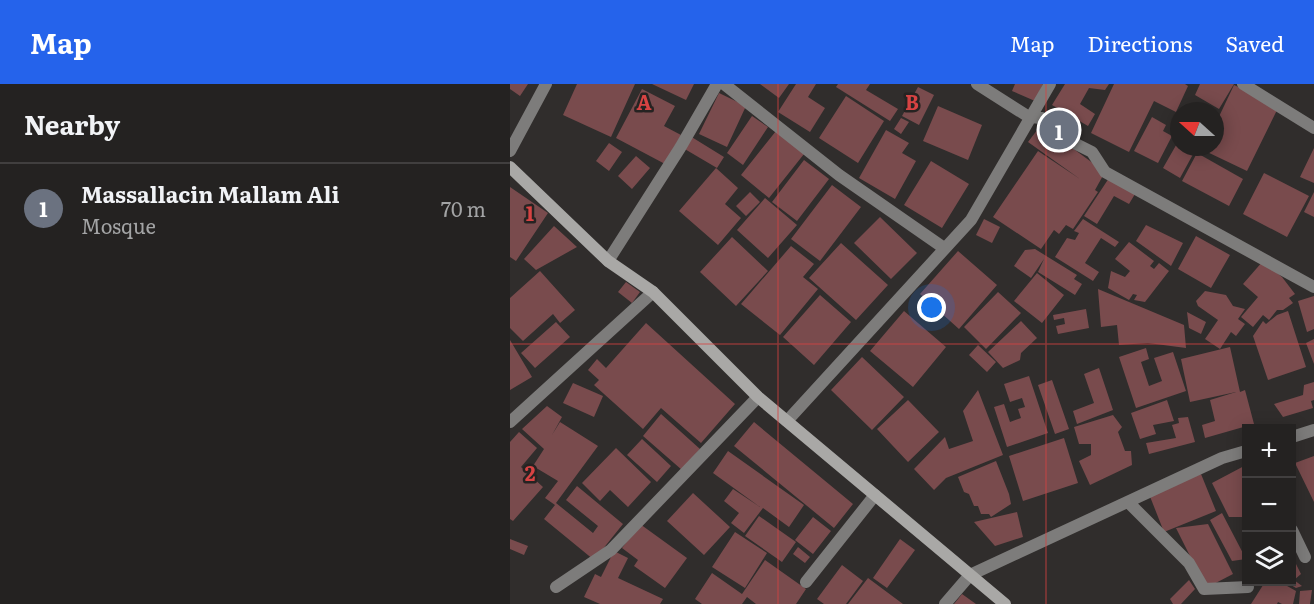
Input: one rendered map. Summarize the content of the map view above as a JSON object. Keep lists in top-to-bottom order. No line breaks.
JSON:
{"north":"left","page":{"header":"Map","nav":["Map","Directions","Saved"],"heading":"Nearby","pins":"1","list":[{"mark":"1","name":"Massallacin Mallam Ali","note":"Mosque","value":"70 m"}],"map_buttons":["+","−"]},"grid":{"columns":["A","B"],"rows":["1","2"]}}
